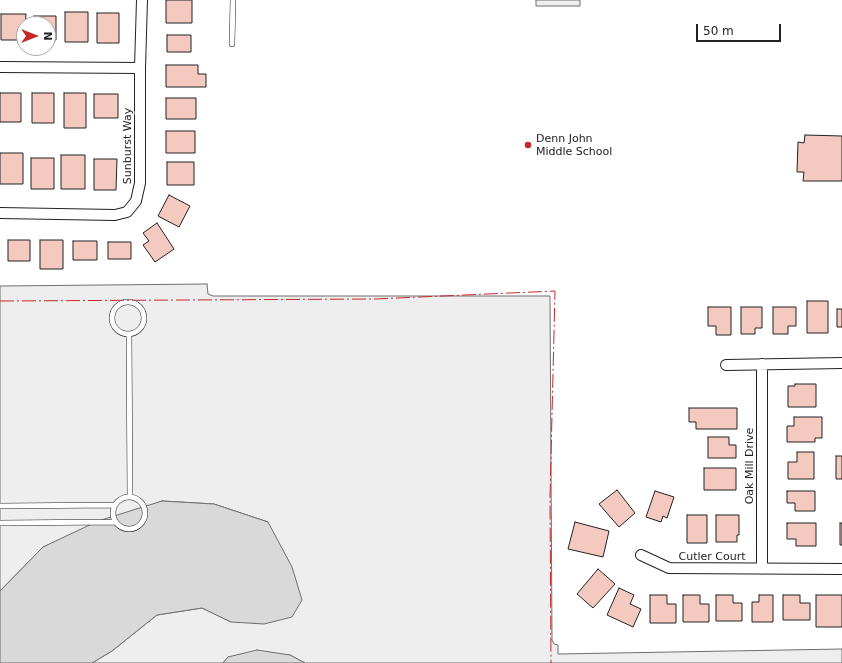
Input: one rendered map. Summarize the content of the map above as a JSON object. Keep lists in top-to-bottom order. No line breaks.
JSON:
{"streets":{"street":["Sunburst Way","Oak Mill Drive","Cutler Court"]},"crossings":[["Oak Mill Drive","Cutler Court"]],"places":["Denn John Middle School"],"scale_bar":"50 m","north":"right"}
